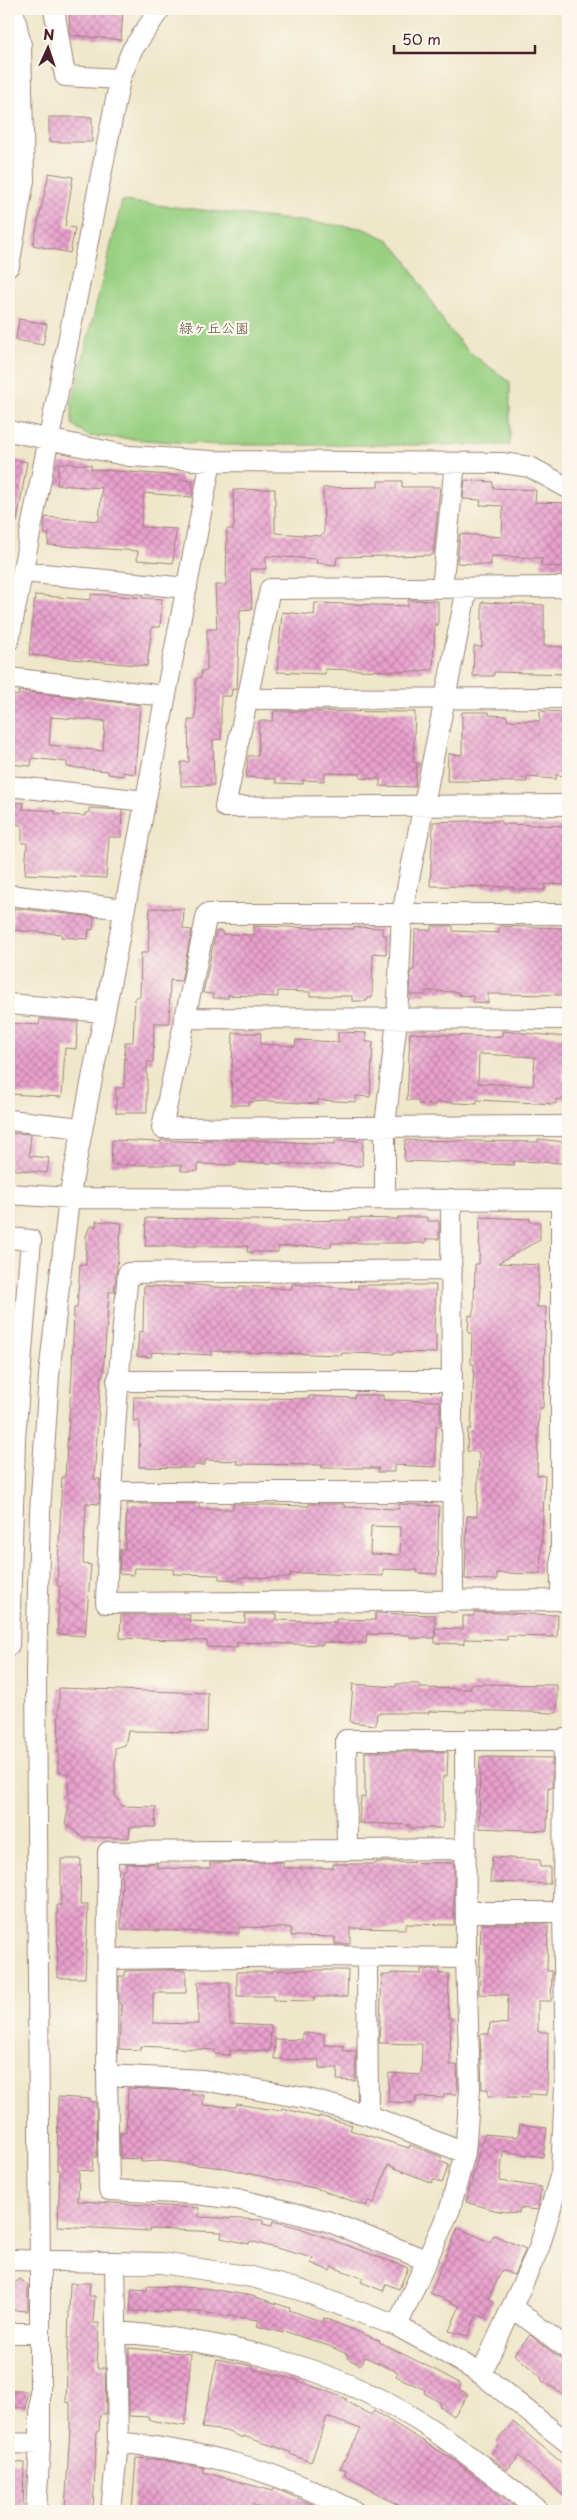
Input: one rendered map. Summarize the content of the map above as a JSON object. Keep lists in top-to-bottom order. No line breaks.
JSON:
{"parks":["緑ヶ丘公園"],"scale_bar":"50 m","north":"top"}
